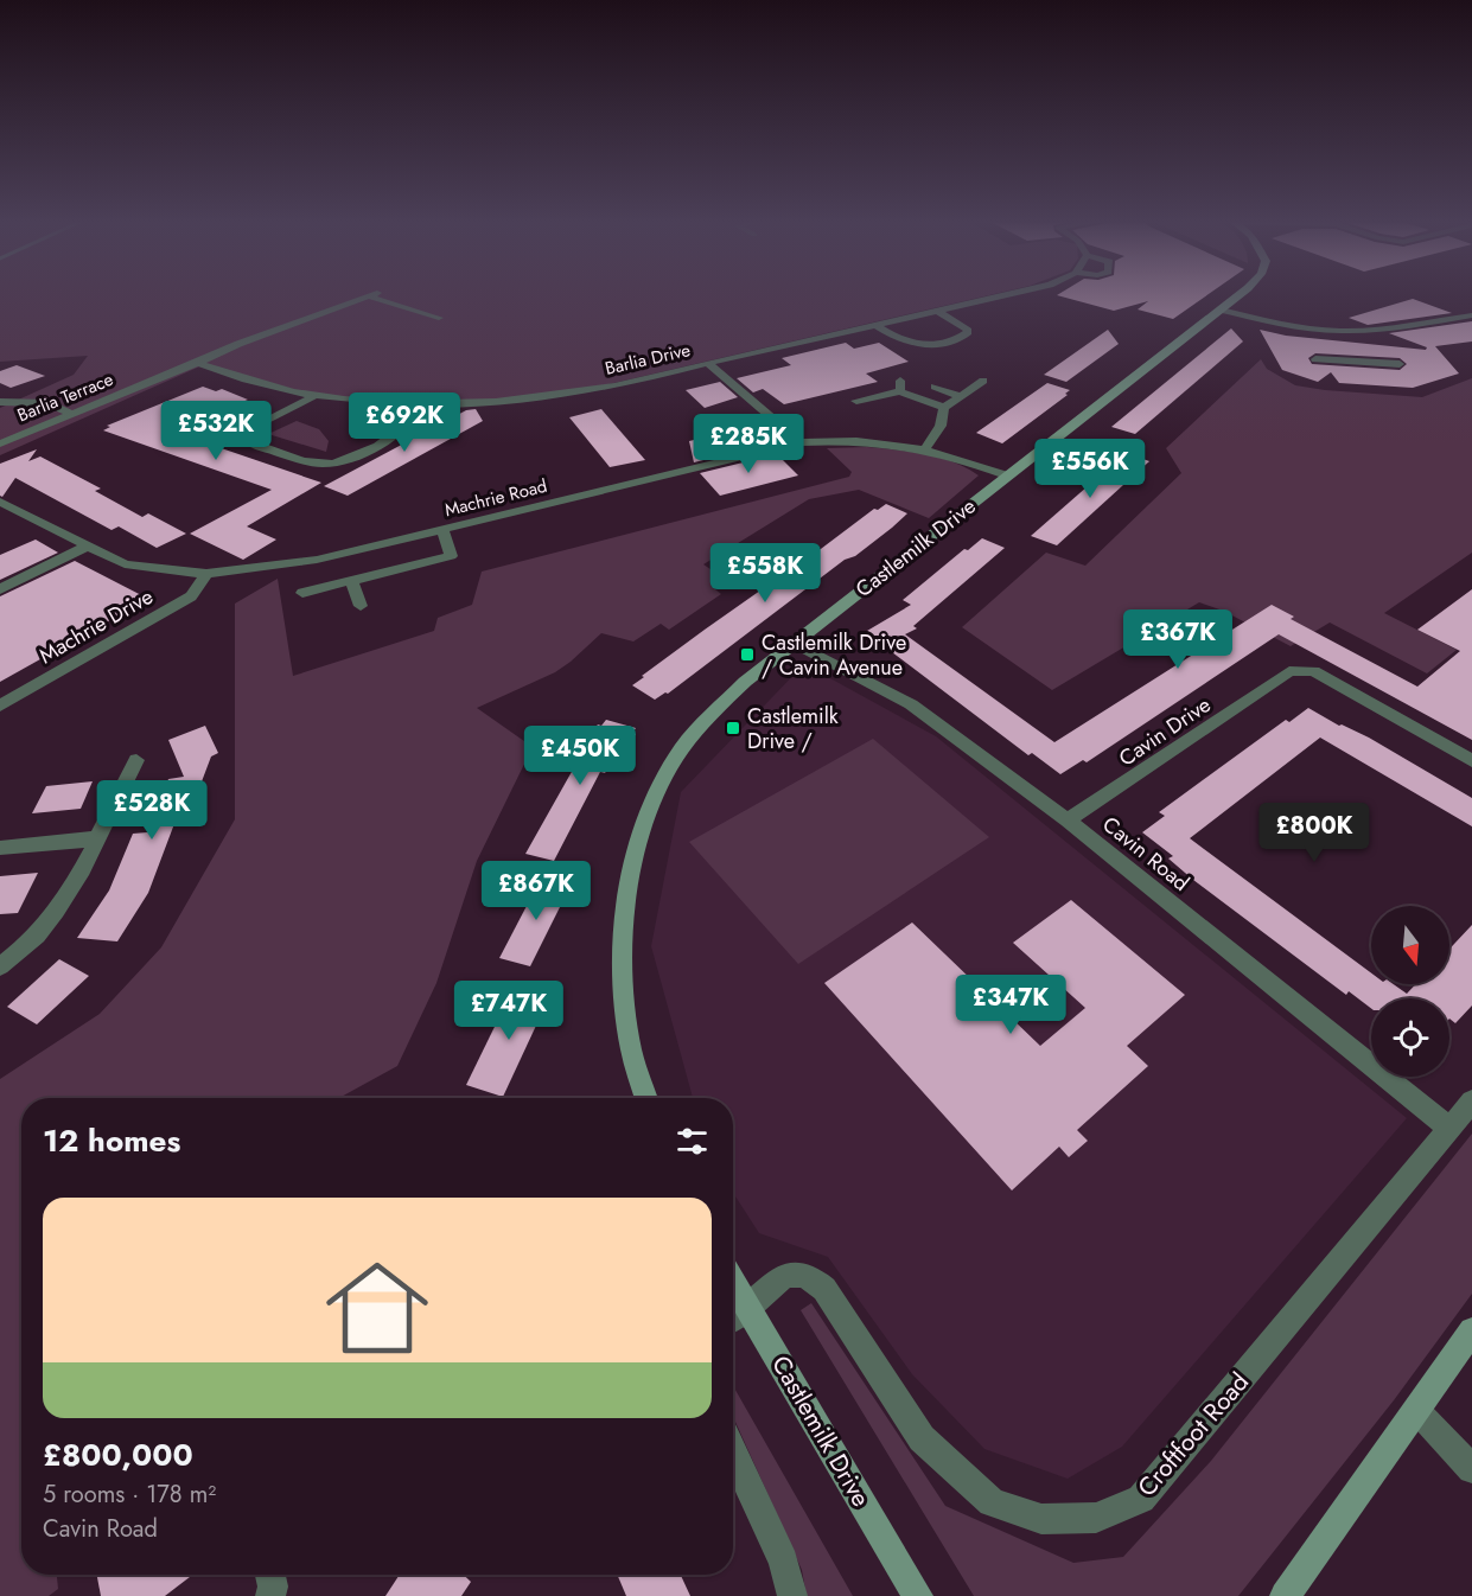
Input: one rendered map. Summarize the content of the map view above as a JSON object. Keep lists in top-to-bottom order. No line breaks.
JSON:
{"streets":{"street":["Barlia Drive","Barlia Terrace","Machrie Road","Castlemilk Drive","Machrie Drive","Cavin Drive","Cavin Road","Croftfoot Road"]},"crossings":[["Barlia Drive","Barlia Terrace"],["Machrie Road","Castlemilk Drive"],["Machrie Road","Machrie Drive"],["Castlemilk Drive","Cavin Road"],["Castlemilk Drive","Croftfoot Road"],["Cavin Drive","Cavin Road"],["Cavin Road","Croftfoot Road"]],"places":{"transit":["Castlemilk Drive / Cavin Avenue","Castlemilk Drive /"]},"north":"bottom","page":{"price":["£692K","£532K","£285K","£556K","£558K","£367K","£450K","£528K","£800K","£867K","£347K","£747K"],"heading":"12 homes","list":[{"name":"£800,000","note":"5 rooms · 178 m² · Cavin Road"}]}}
